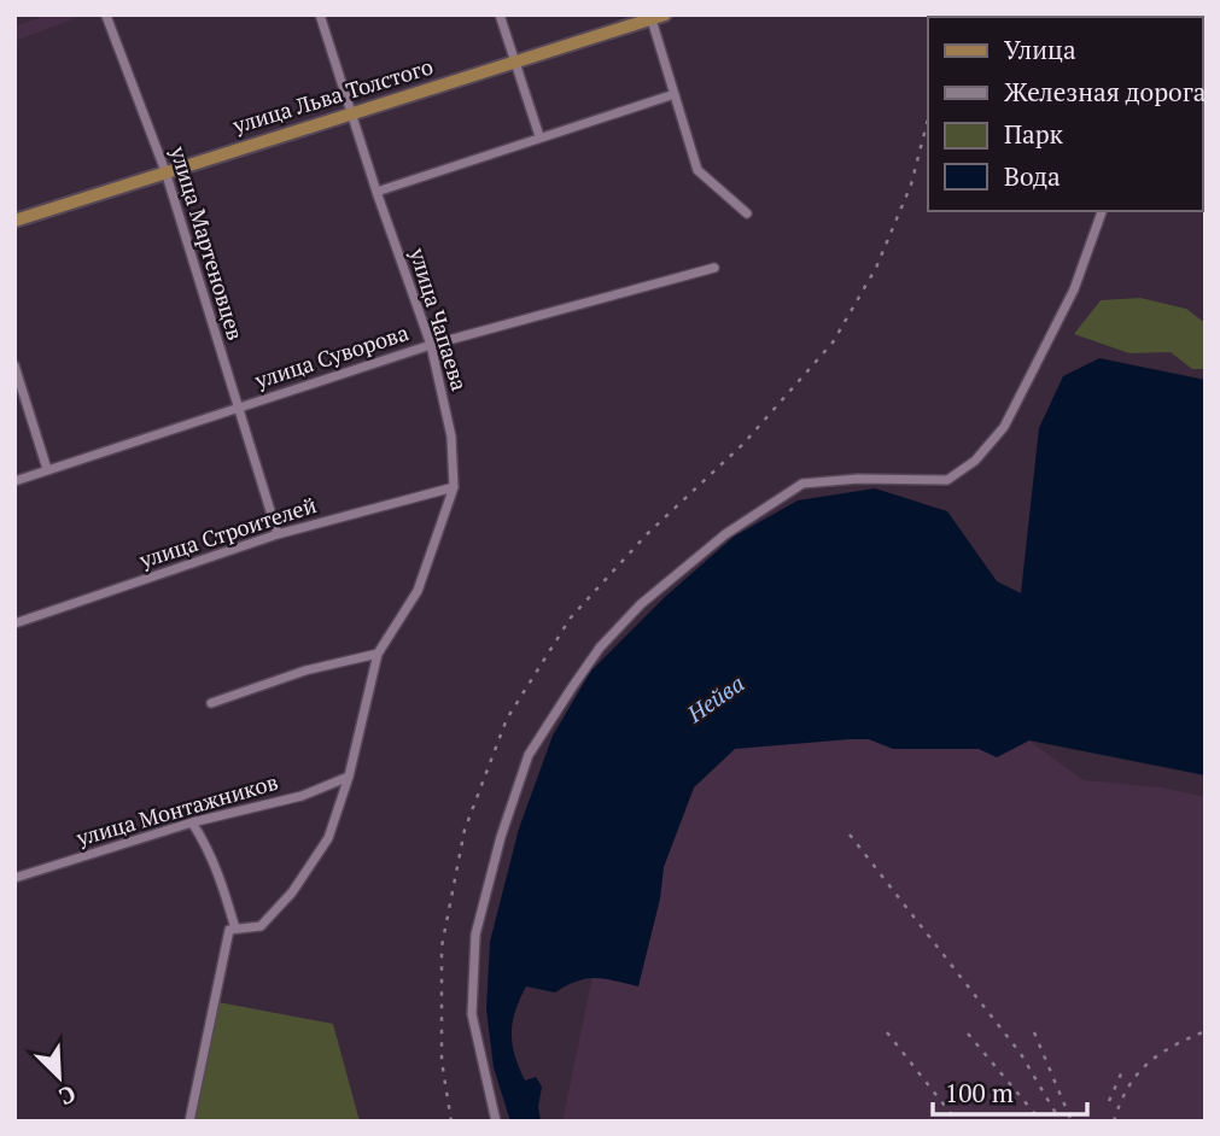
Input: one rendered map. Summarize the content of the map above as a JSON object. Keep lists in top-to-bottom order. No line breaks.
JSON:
{"streets":{"main road":["улица Льва Толстого"],"street":["улица Мартеновцев","улица Чапаева","улица Суворова","улица Строителей","улица Монтажников"]},"crossings":[["улица Льва Толстого","улица Мартеновцев"],["улица Льва Толстого","улица Чапаева"],["улица Мартеновцев","улица Суворова"],["улица Мартеновцев","улица Строителей"],["улица Чапаева","улица Суворова"],["улица Чапаева","улица Строителей"],["улица Чапаева","улица Монтажников"]],"water":["Нейва"],"legend":["Улица","Железная дорога","Парк","Вода"],"scale_bar":"100 m","north":"bottom right"}
